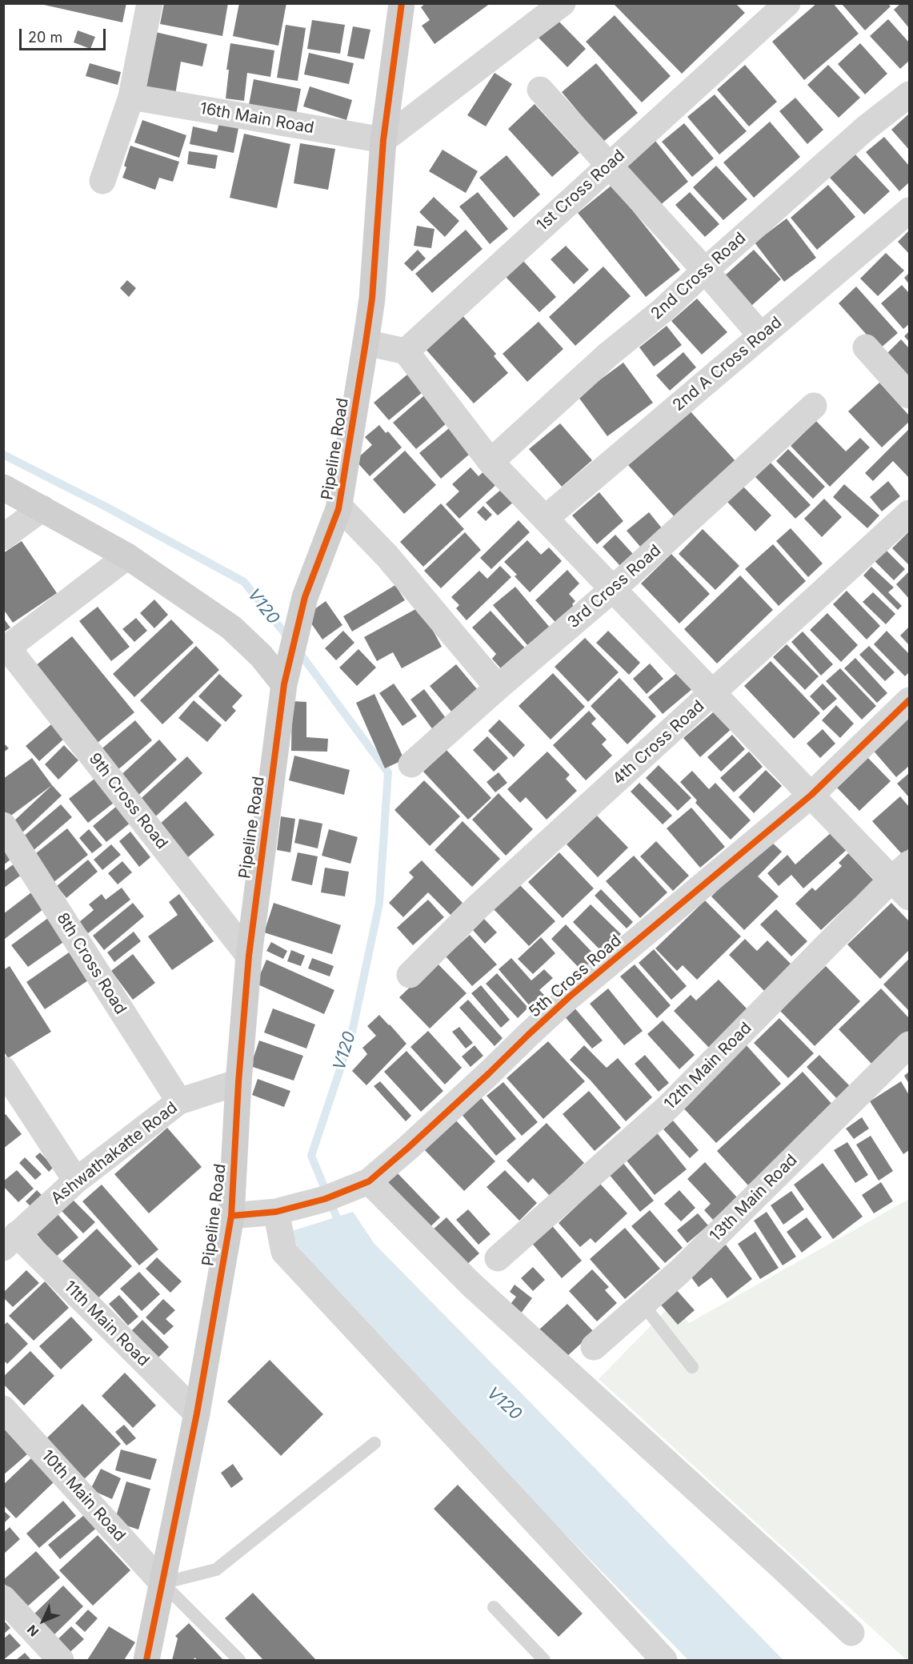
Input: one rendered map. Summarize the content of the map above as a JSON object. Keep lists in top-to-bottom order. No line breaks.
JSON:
{"streets":{"street":["16th Main Road","1st Cross Road","2nd Cross Road","2nd A Cross Road","Pipeline Road","3rd Cross Road","4th Cross Road","9th Cross Road","8th Cross Road","5th Cross Road","12th Main Road","Ashwathakatte Road","13th Main Road","11th Main Road","10th Main Road"]},"crossings":[["16th Main Road","Pipeline Road"],["Pipeline Road","9th Cross Road"],["Pipeline Road","5th Cross Road"],["Pipeline Road","Ashwathakatte Road"],["Pipeline Road","11th Main Road"],["Pipeline Road","10th Main Road"],["8th Cross Road","Ashwathakatte Road"],["Ashwathakatte Road","11th Main Road"]],"water":["V120"],"scale_bar":"20 m","north":"bottom left"}
